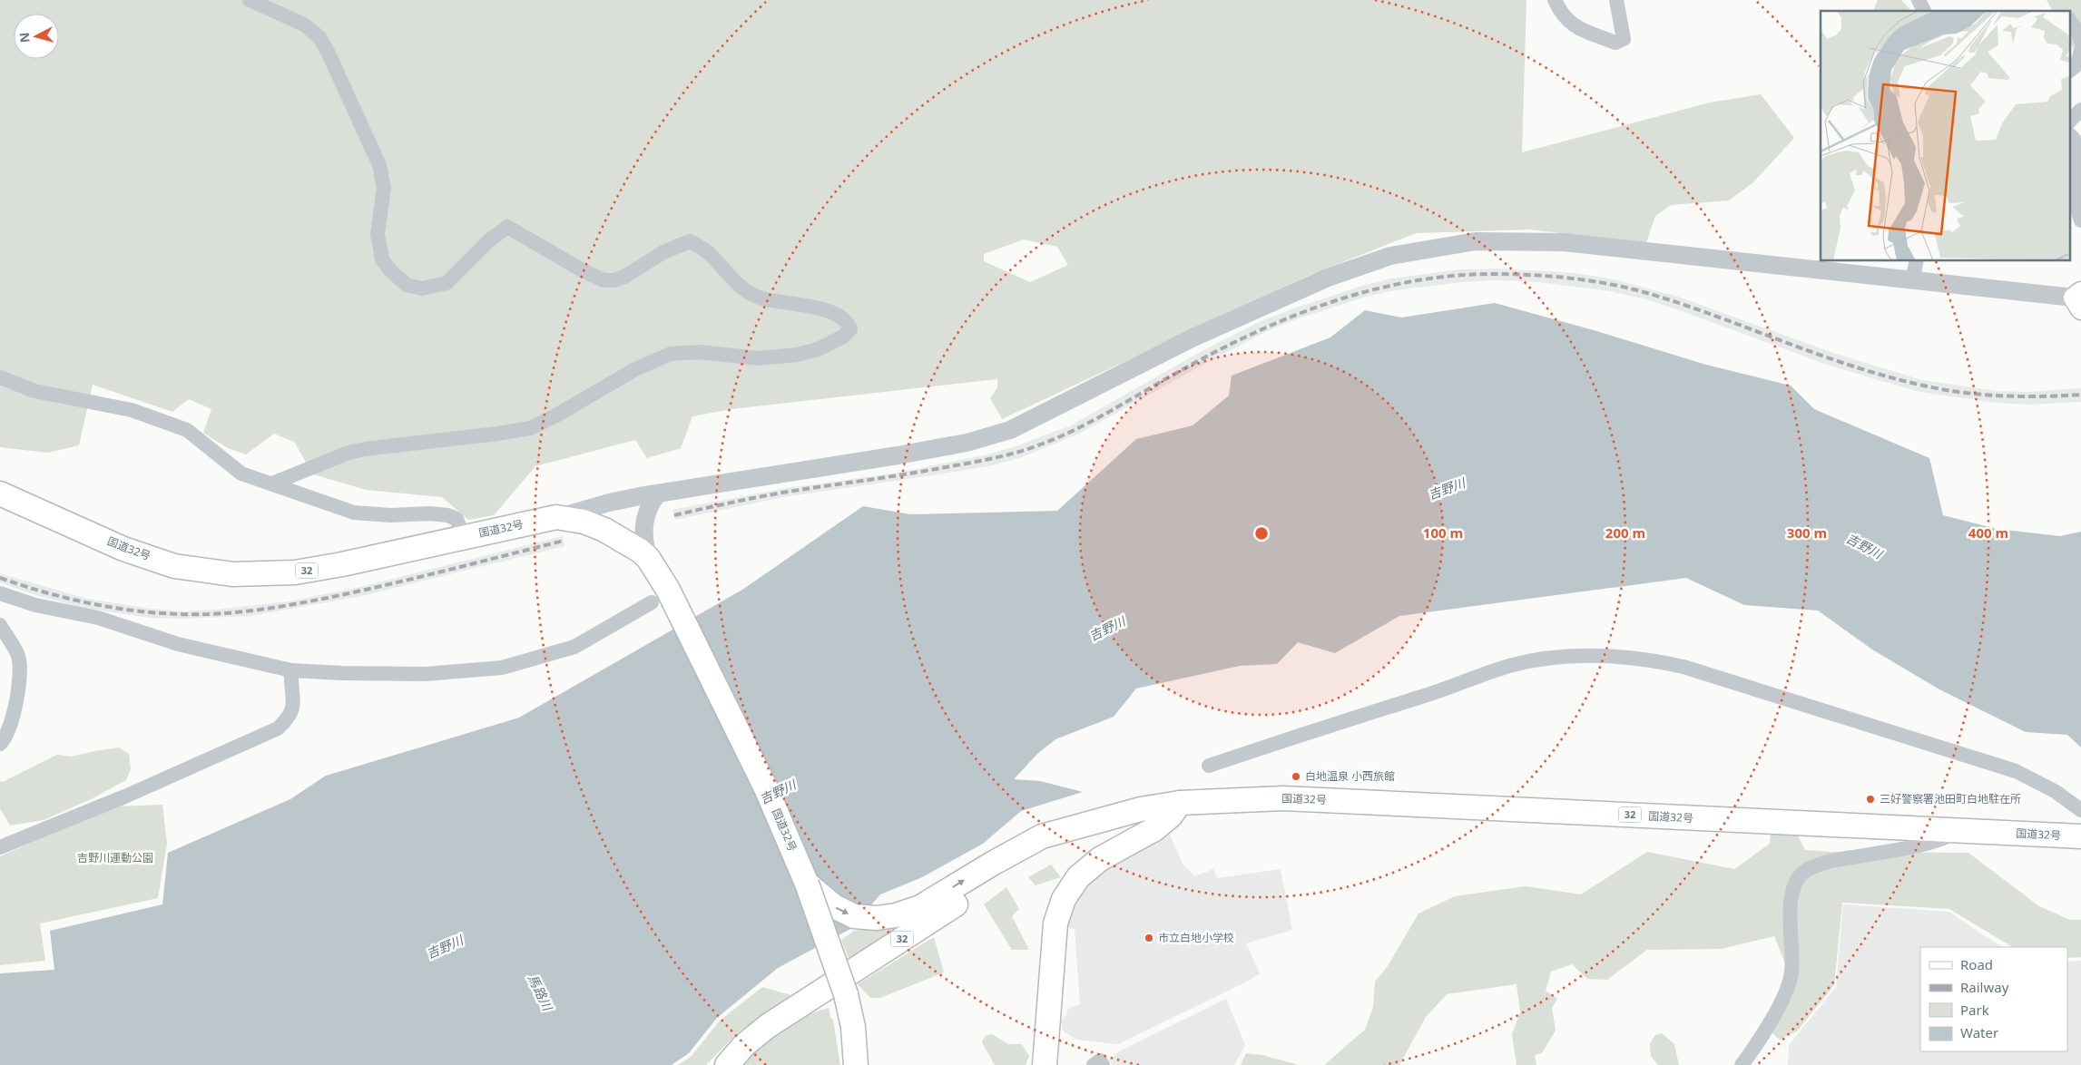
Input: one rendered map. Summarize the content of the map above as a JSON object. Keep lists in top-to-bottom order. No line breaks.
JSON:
{"streets":{"highway":["国道32号","32"]},"water":["吉野川","馬路川"],"parks":["吉野川運動公園"],"places":["白地温泉 小西旅館","三好警察署池田町白地駐在所","市立白地小学校"],"legend":["Road","Railway","Park","Water"],"north":"left","rings":["100 m","200 m","300 m","400 m"]}
